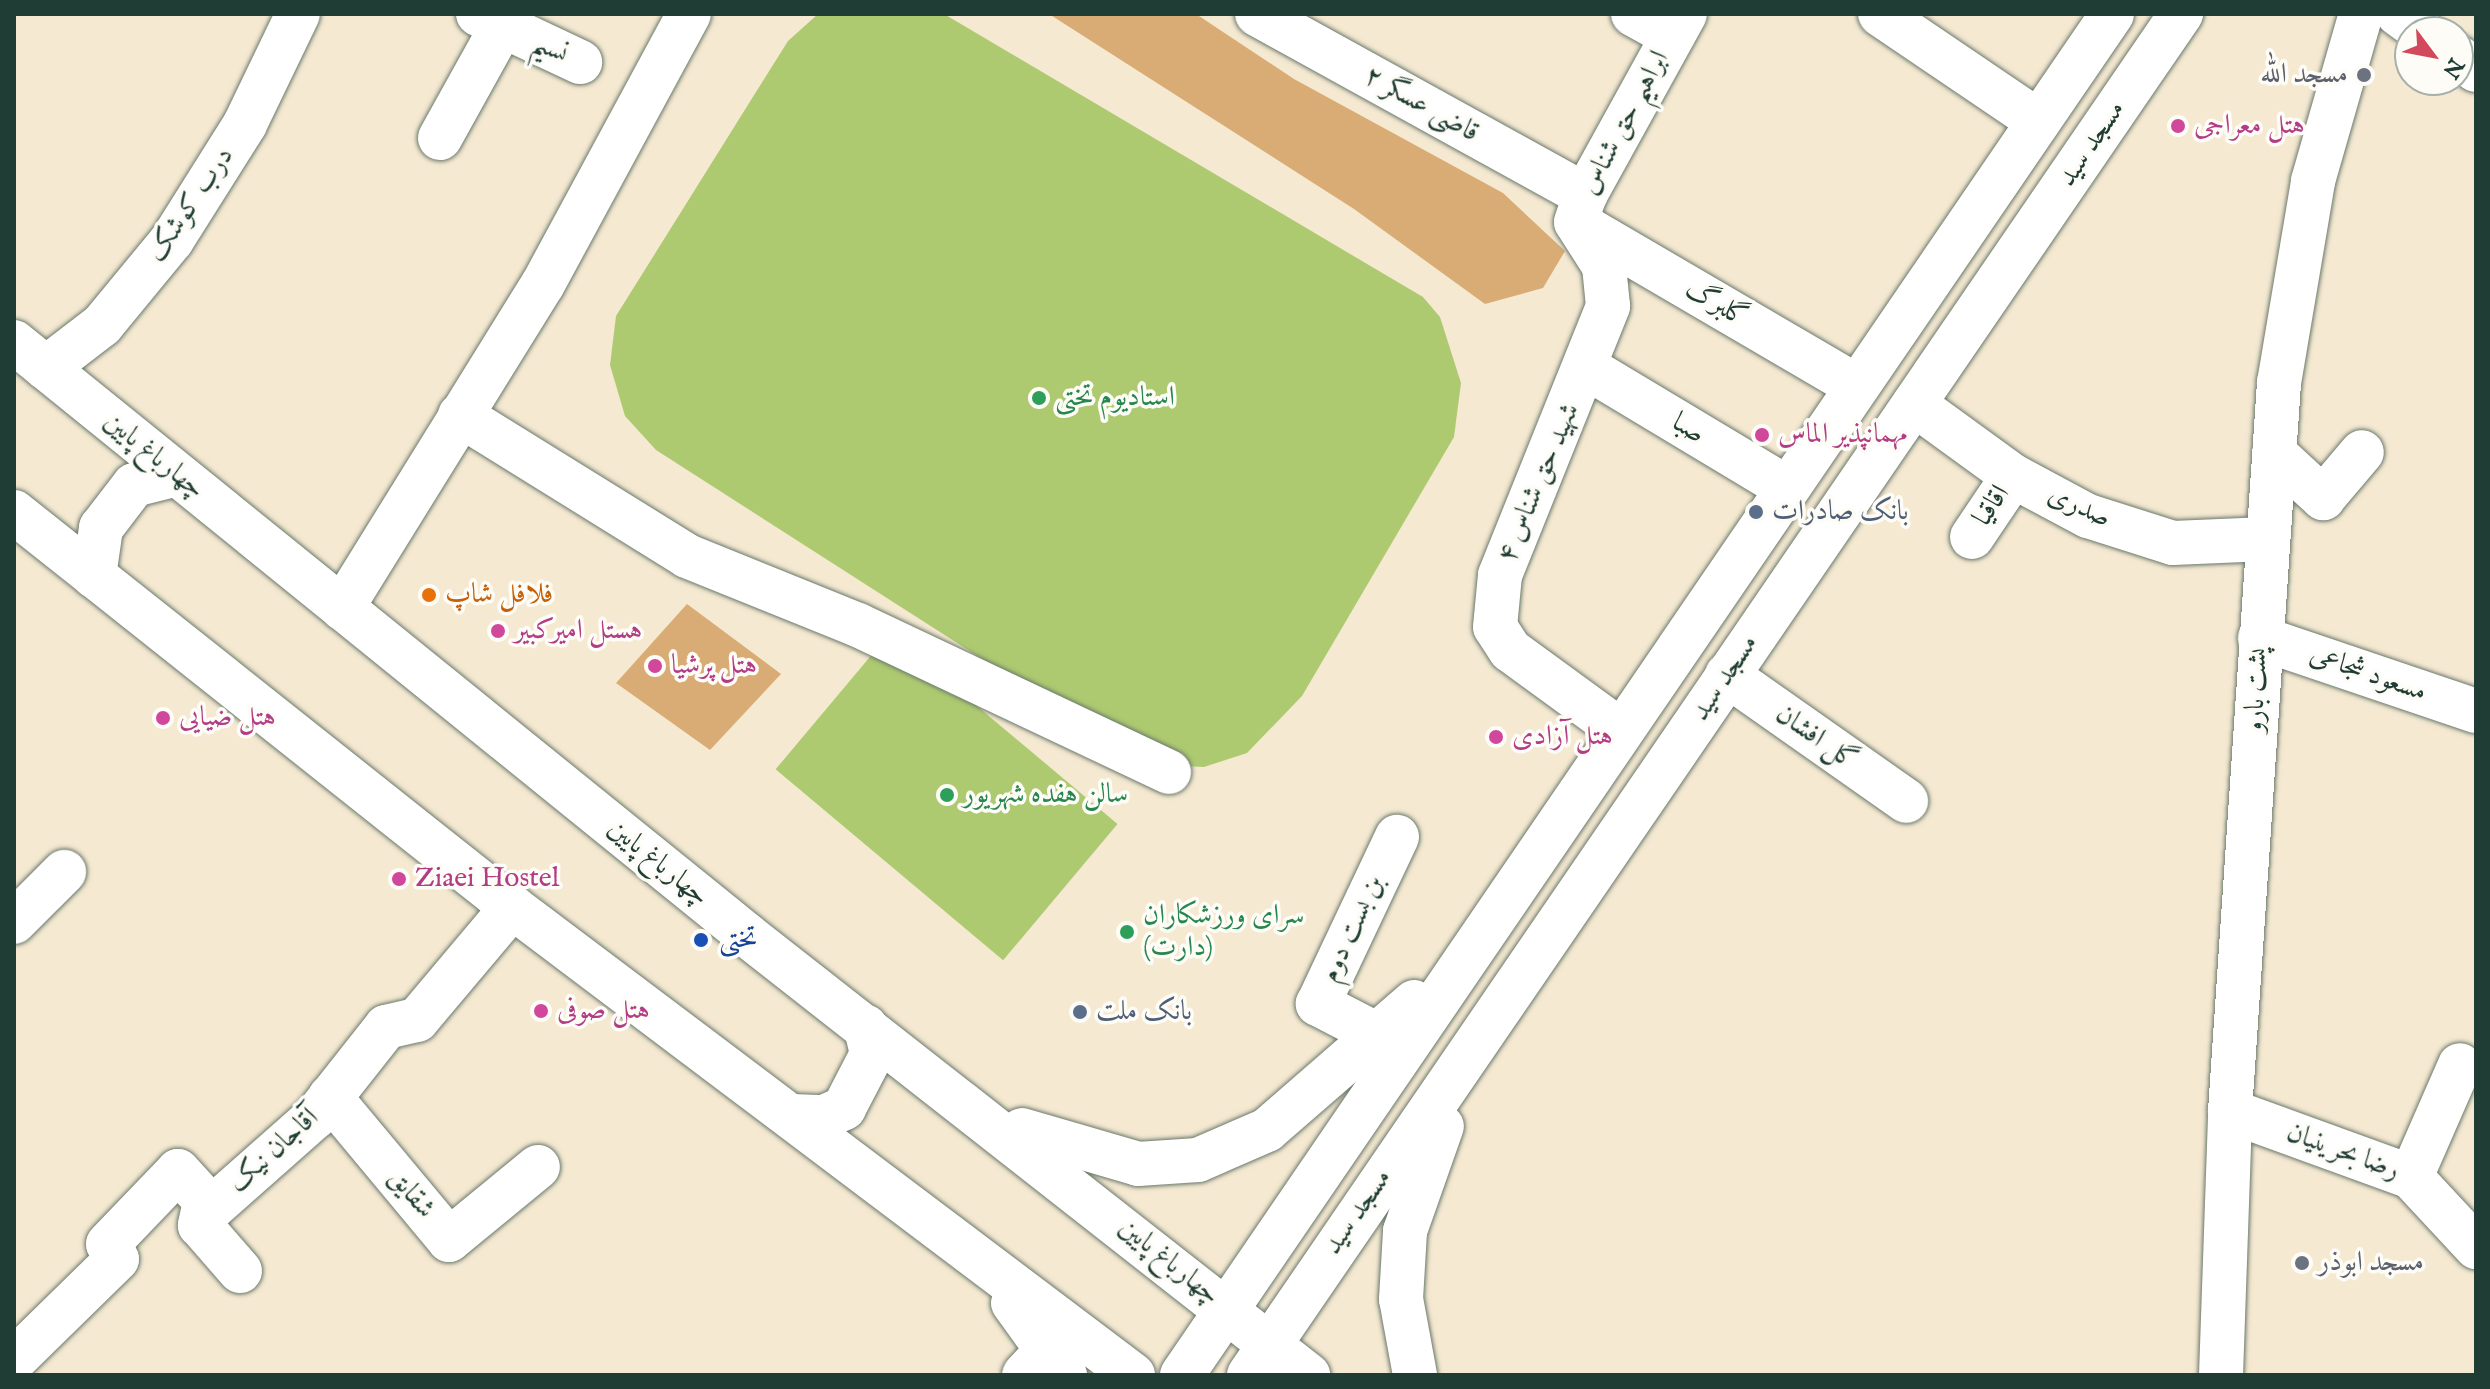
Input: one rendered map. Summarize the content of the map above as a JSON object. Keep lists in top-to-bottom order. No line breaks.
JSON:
{"streets":{"main road":["نسیم","قاضی عسگر ۲","ابراهیم حق شناس","مسجد سید","درب کوشک","گلبرگ","صبا","چهارباغ پایین","شهید حق شناس ۴","اقاقیا","صدری","مسعود شجاعی","پشت بارو","گل افشان","بن بست دوم","آقاجان نیک","رضا بحرینیان","شقایق"]},"crossings":[["قاضی عسگر ۲","ابراهیم حق شناس"],["قاضی عسگر ۲","گلبرگ"],["ابراهیم حق شناس","گلبرگ"],["ابراهیم حق شناس","صبا"],["ابراهیم حق شناس","شهید حق شناس ۴"],["مسجد سید","گلبرگ"],["مسجد سید","صبا"],["مسجد سید","چهارباغ پایین"],["مسجد سید","شهید حق شناس ۴"],["مسجد سید","صدری"],["مسجد سید","گل افشان"],["درب کوشک","چهارباغ پایین"],["صبا","شهید حق شناس ۴"],["اقاقیا","صدری"],["صدری","پشت بارو"],["مسعود شجاعی","پشت بارو"],["پشت بارو","رضا بحرینیان"],["آقاجان نیک","شقایق"]],"places":["مسجد الله","هتل معراجی","استادیوم تختی","مهمانپذیر الماس","بانک صادرات","فلافل شاپ","هستل امیرکبیر","هتل پرشیا","هتل ضیایی","هتل آزادی","سالن هفده شهریور","Ziaei Hostel","سرای ورزشکاران (دارت)","تختی","هتل صوفی","بانک ملت","مسجد ابوذر"],"north":"bottom right"}
